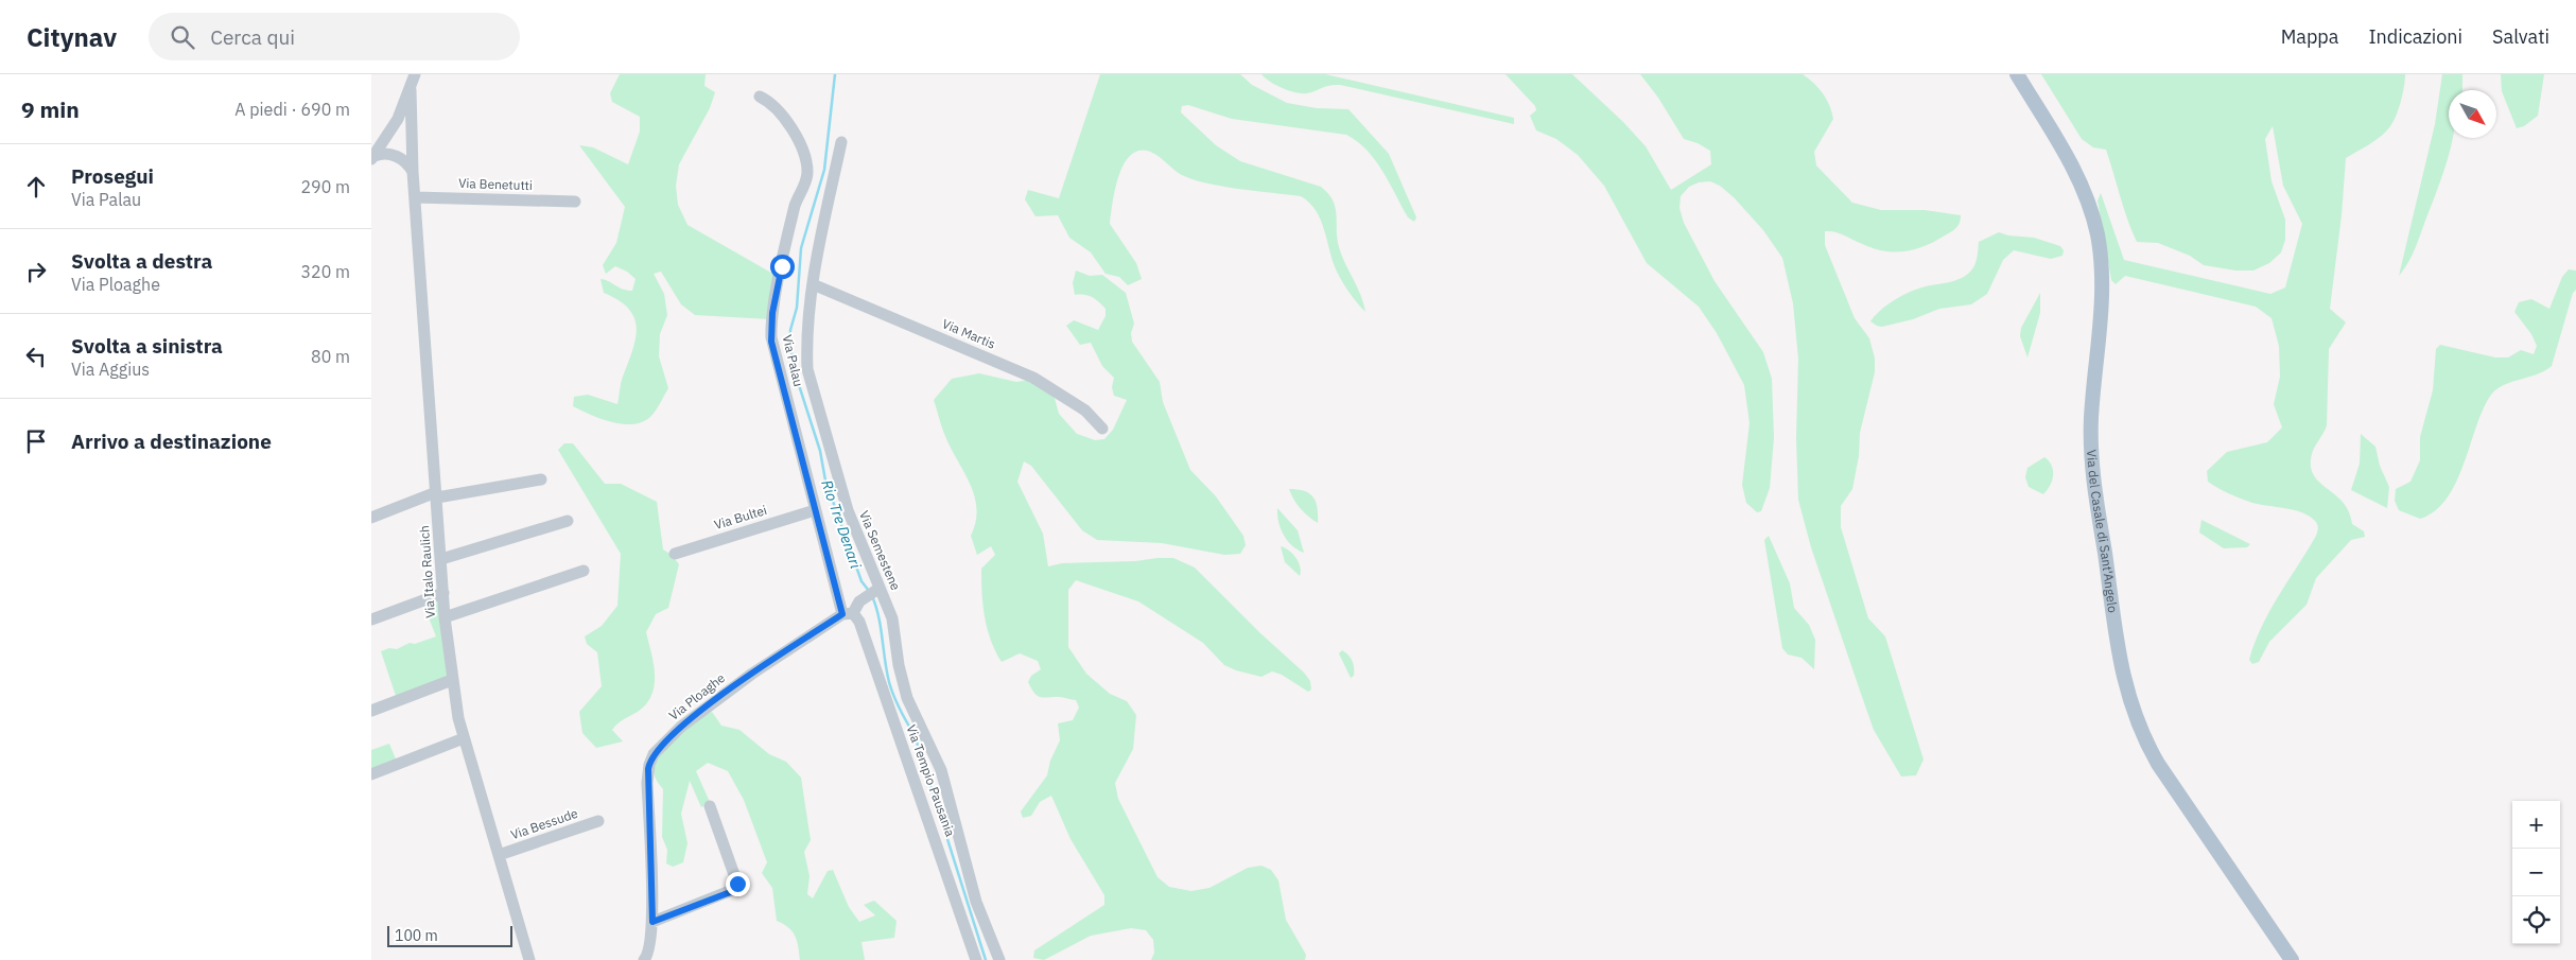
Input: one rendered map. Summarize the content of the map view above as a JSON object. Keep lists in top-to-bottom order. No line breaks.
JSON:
{"streets":{"main road":["Via del Casale di Sant'Angelo"],"street":["Via Benetutti","Via Martis","Via Palau","Via Bultei","Via Semestene","Via Italo Raulich","Via Ploaghe","Via Tempio Pausania","Via Bessude"]},"crossings":[["Via Benetutti","Via Italo Raulich"],["Via Martis","Via Semestene"],["Via Palau","Via Bultei"],["Via Palau","Via Ploaghe"],["Via Palau","Via Tempio Pausania"],["Via Semestene","Via Ploaghe"],["Via Italo Raulich","Via Bessude"],["Via Ploaghe","Via Tempio Pausania"]],"water":["Rio Tre Denari"],"scale_bar":"100 m","north":"bottom right","page":{"header":"Citynav","search":"Cerca qui","nav":["Mappa","Indicazioni","Salvati"],"heading":["9 min","A piedi · 690 m"],"list":[["Prosegui","Via Palau","290 m"],["Svolta a destra","Via Ploaghe","320 m"],["Svolta a sinistra","Via Aggius","80 m"],"Arrivo a destinazione"],"map_buttons":["+","−"],"scale":"100 m"}}
